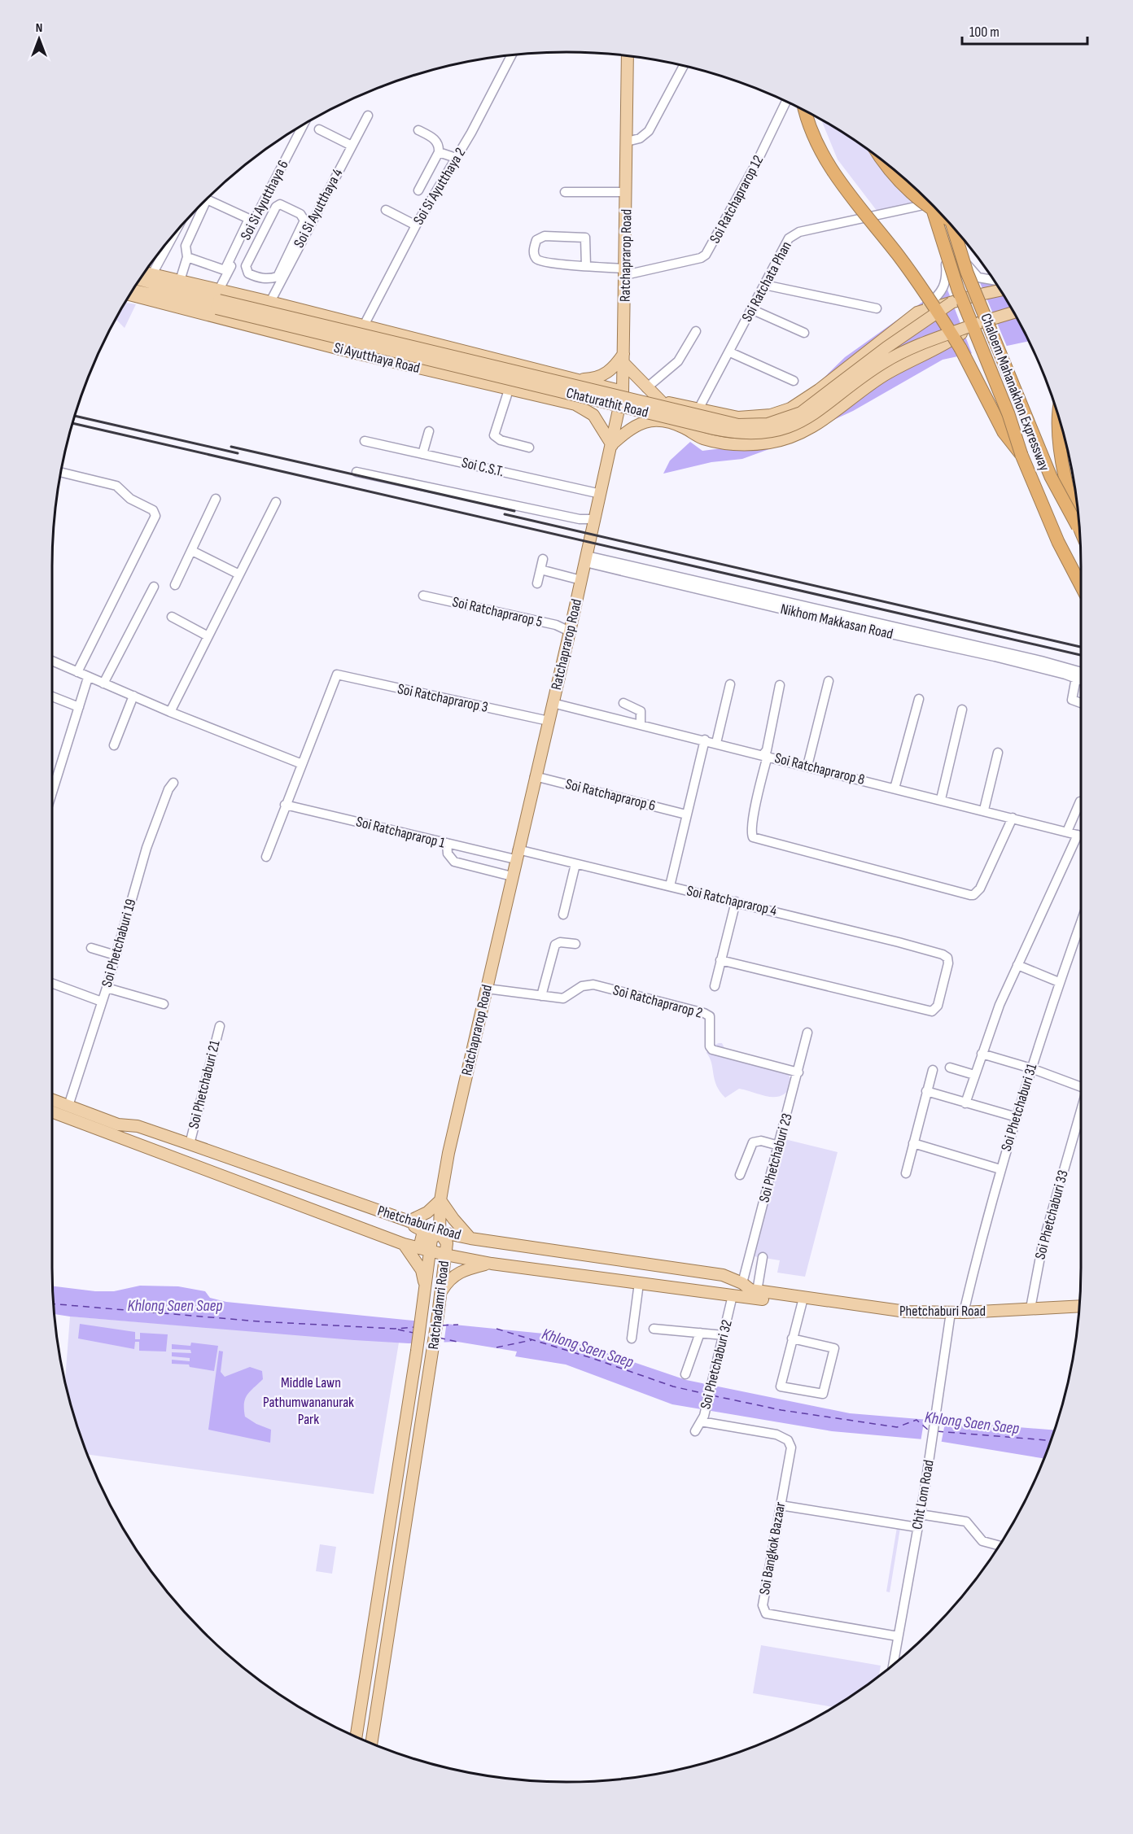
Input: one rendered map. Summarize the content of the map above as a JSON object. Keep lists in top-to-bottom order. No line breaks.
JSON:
{"streets":{"highway":["Chaloem Mahanakhon Expressway"],"main road":["Ratchaprarop Road","Si Ayutthaya Road","Chaturathit Road","Phetchaburi Road","Ratchadamri Road"],"street":["Soi Si Ayutthaya 2","Soi Ratchaprarop 12","Soi Si Ayutthaya 6","Soi Si Ayutthaya 4","Soi Ratchata Phan","Soi C.S.T.","Soi Ratchaprarop 5","Nikhom Makkasan Road","Soi Ratchaprarop 3","Soi Ratchaprarop 8","Soi Ratchaprarop 6","Soi Ratchaprarop 1","Soi Ratchaprarop 4","Soi Phetchaburi 19","Soi Ratchaprarop 2","Soi Phetchaburi 21","Soi Phetchaburi 31","Soi Phetchaburi 23","Soi Phetchaburi 33","Soi Phetchaburi 32","Chit Lom Road","Soi Bangkok Bazaar"]},"crossings":[["Soi Si Ayutthaya 2","Si Ayutthaya Road"],["Soi Ratchaprarop 12","Ratchaprarop Road"],["Soi Si Ayutthaya 6","Si Ayutthaya Road"],["Soi Si Ayutthaya 6","Chaturathit Road"],["Soi Si Ayutthaya 4","Si Ayutthaya Road"],["Ratchaprarop Road","Si Ayutthaya Road"],["Ratchaprarop Road","Chaturathit Road"],["Ratchaprarop Road","Soi C.S.T."],["Ratchaprarop Road","Soi Ratchaprarop 5"],["Ratchaprarop Road","Nikhom Makkasan Road"],["Ratchaprarop Road","Soi Ratchaprarop 3"],["Ratchaprarop Road","Soi Ratchaprarop 8"],["Ratchaprarop Road","Soi Ratchaprarop 6"],["Ratchaprarop Road","Soi Ratchaprarop 1"],["Ratchaprarop Road","Soi Ratchaprarop 4"],["Ratchaprarop Road","Soi Ratchaprarop 2"],["Ratchaprarop Road","Phetchaburi Road"],["Ratchaprarop Road","Ratchadamri Road"],["Soi Ratchata Phan","Chaturathit Road"],["Si Ayutthaya Road","Chaturathit Road"],["Soi Ratchaprarop 1","Soi Ratchaprarop 4"],["Soi Phetchaburi 19","Phetchaburi Road"],["Soi Ratchaprarop 2","Soi Phetchaburi 23"],["Soi Phetchaburi 21","Phetchaburi Road"],["Soi Phetchaburi 31","Phetchaburi Road"],["Soi Phetchaburi 23","Phetchaburi Road"],["Soi Phetchaburi 33","Phetchaburi Road"],["Phetchaburi Road","Ratchadamri Road"],["Phetchaburi Road","Soi Phetchaburi 32"],["Phetchaburi Road","Chit Lom Road"],["Soi Phetchaburi 32","Soi Bangkok Bazaar"],["Chit Lom Road","Soi Bangkok Bazaar"]],"water":["Khlong Saen Saep"],"parks":["Middle Lawn","Pathumwananurak Park"],"scale_bar":"100 m","north":"top"}
